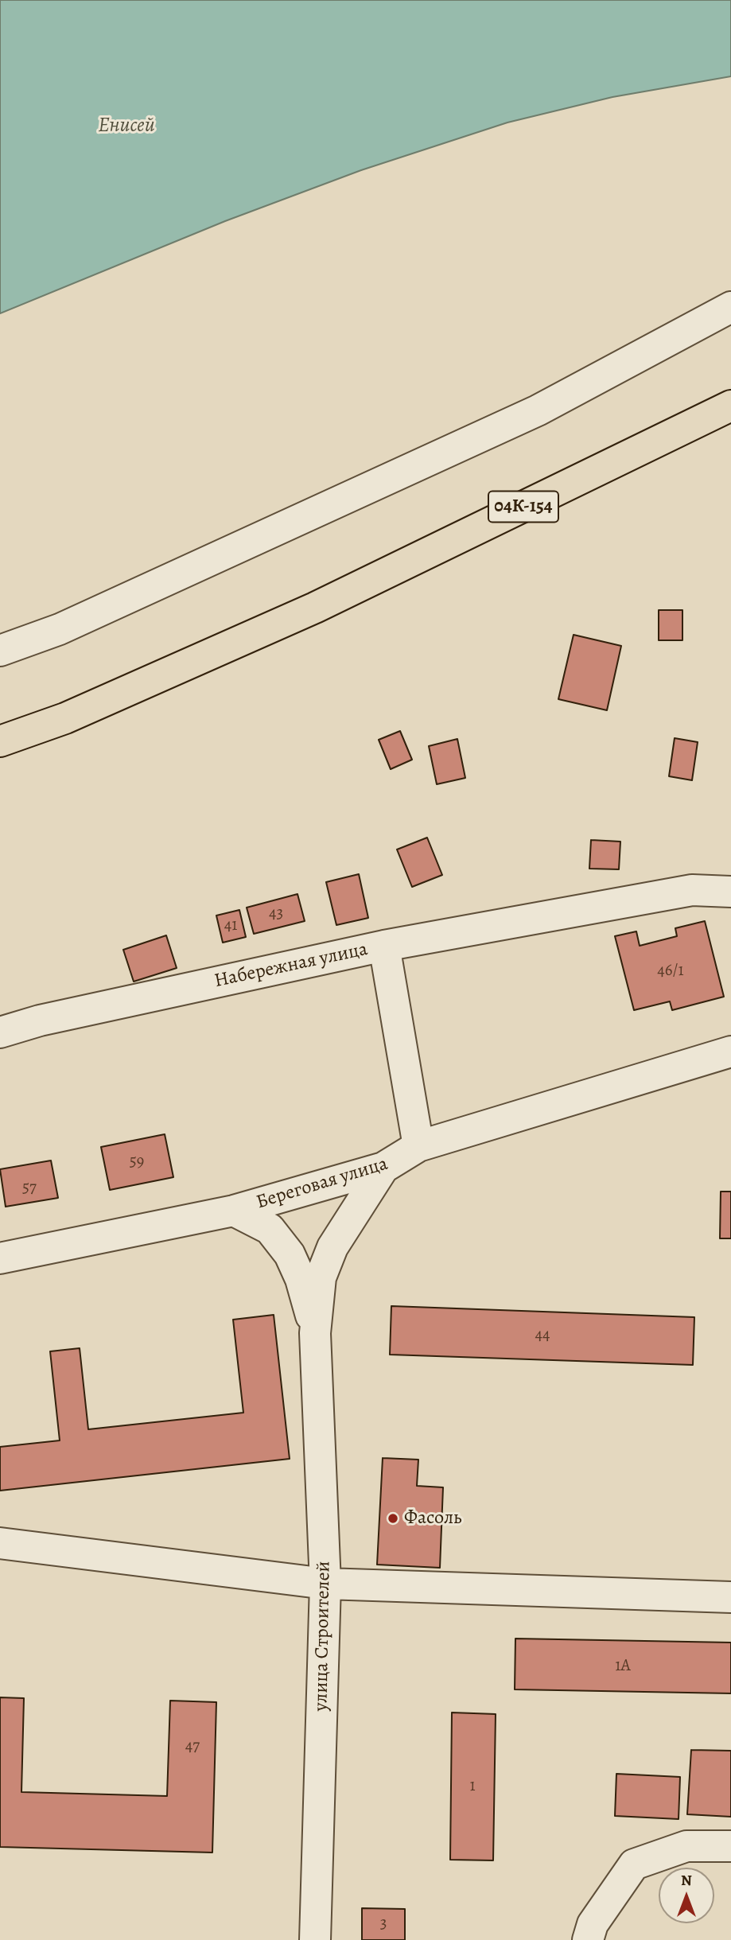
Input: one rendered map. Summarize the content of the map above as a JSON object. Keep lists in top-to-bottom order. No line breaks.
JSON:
{"streets":{"main road":["04К-154"],"street":["Набережная улица","Береговая улица","улица Строителей"]},"crossings":[["Набережная улица","Береговая улица"],["Береговая улица","улица Строителей"]],"water":["Енисей"],"places":["Фасоль"],"house_numbers":["43","41","46/1","59","57","44","1А","47","1","3"],"north":"top"}
